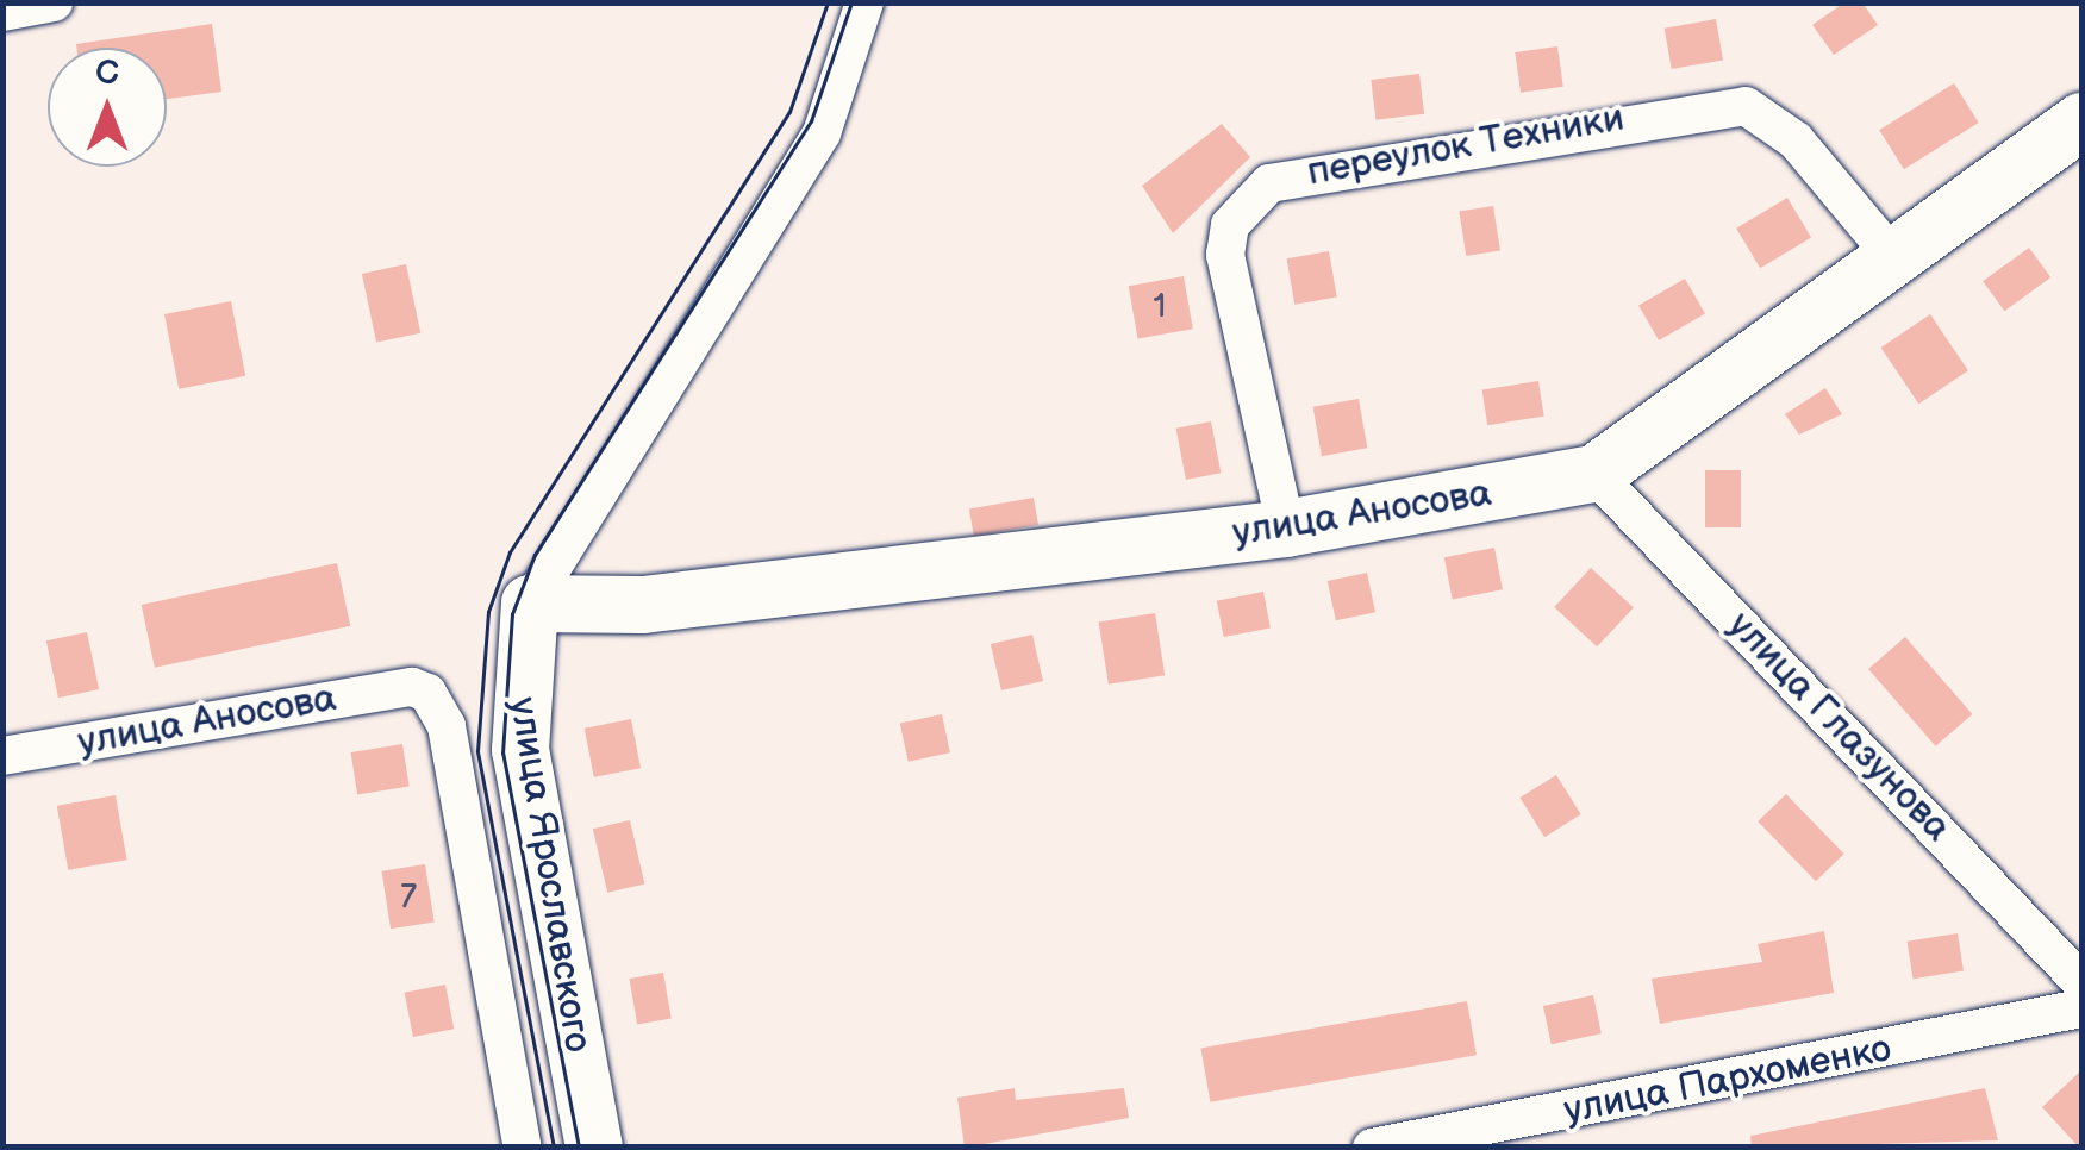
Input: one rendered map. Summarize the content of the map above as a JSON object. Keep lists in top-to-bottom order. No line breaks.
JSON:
{"streets":{"street":["переулок Техники","улица Аносова","улица Глазунова","улица Ярославского","улица Пархоменко"]},"crossings":[["переулок Техники","улица Аносова"],["улица Аносова","улица Глазунова"],["улица Аносова","улица Ярославского"]],"house_numbers":["1","7"],"north":"top"}
